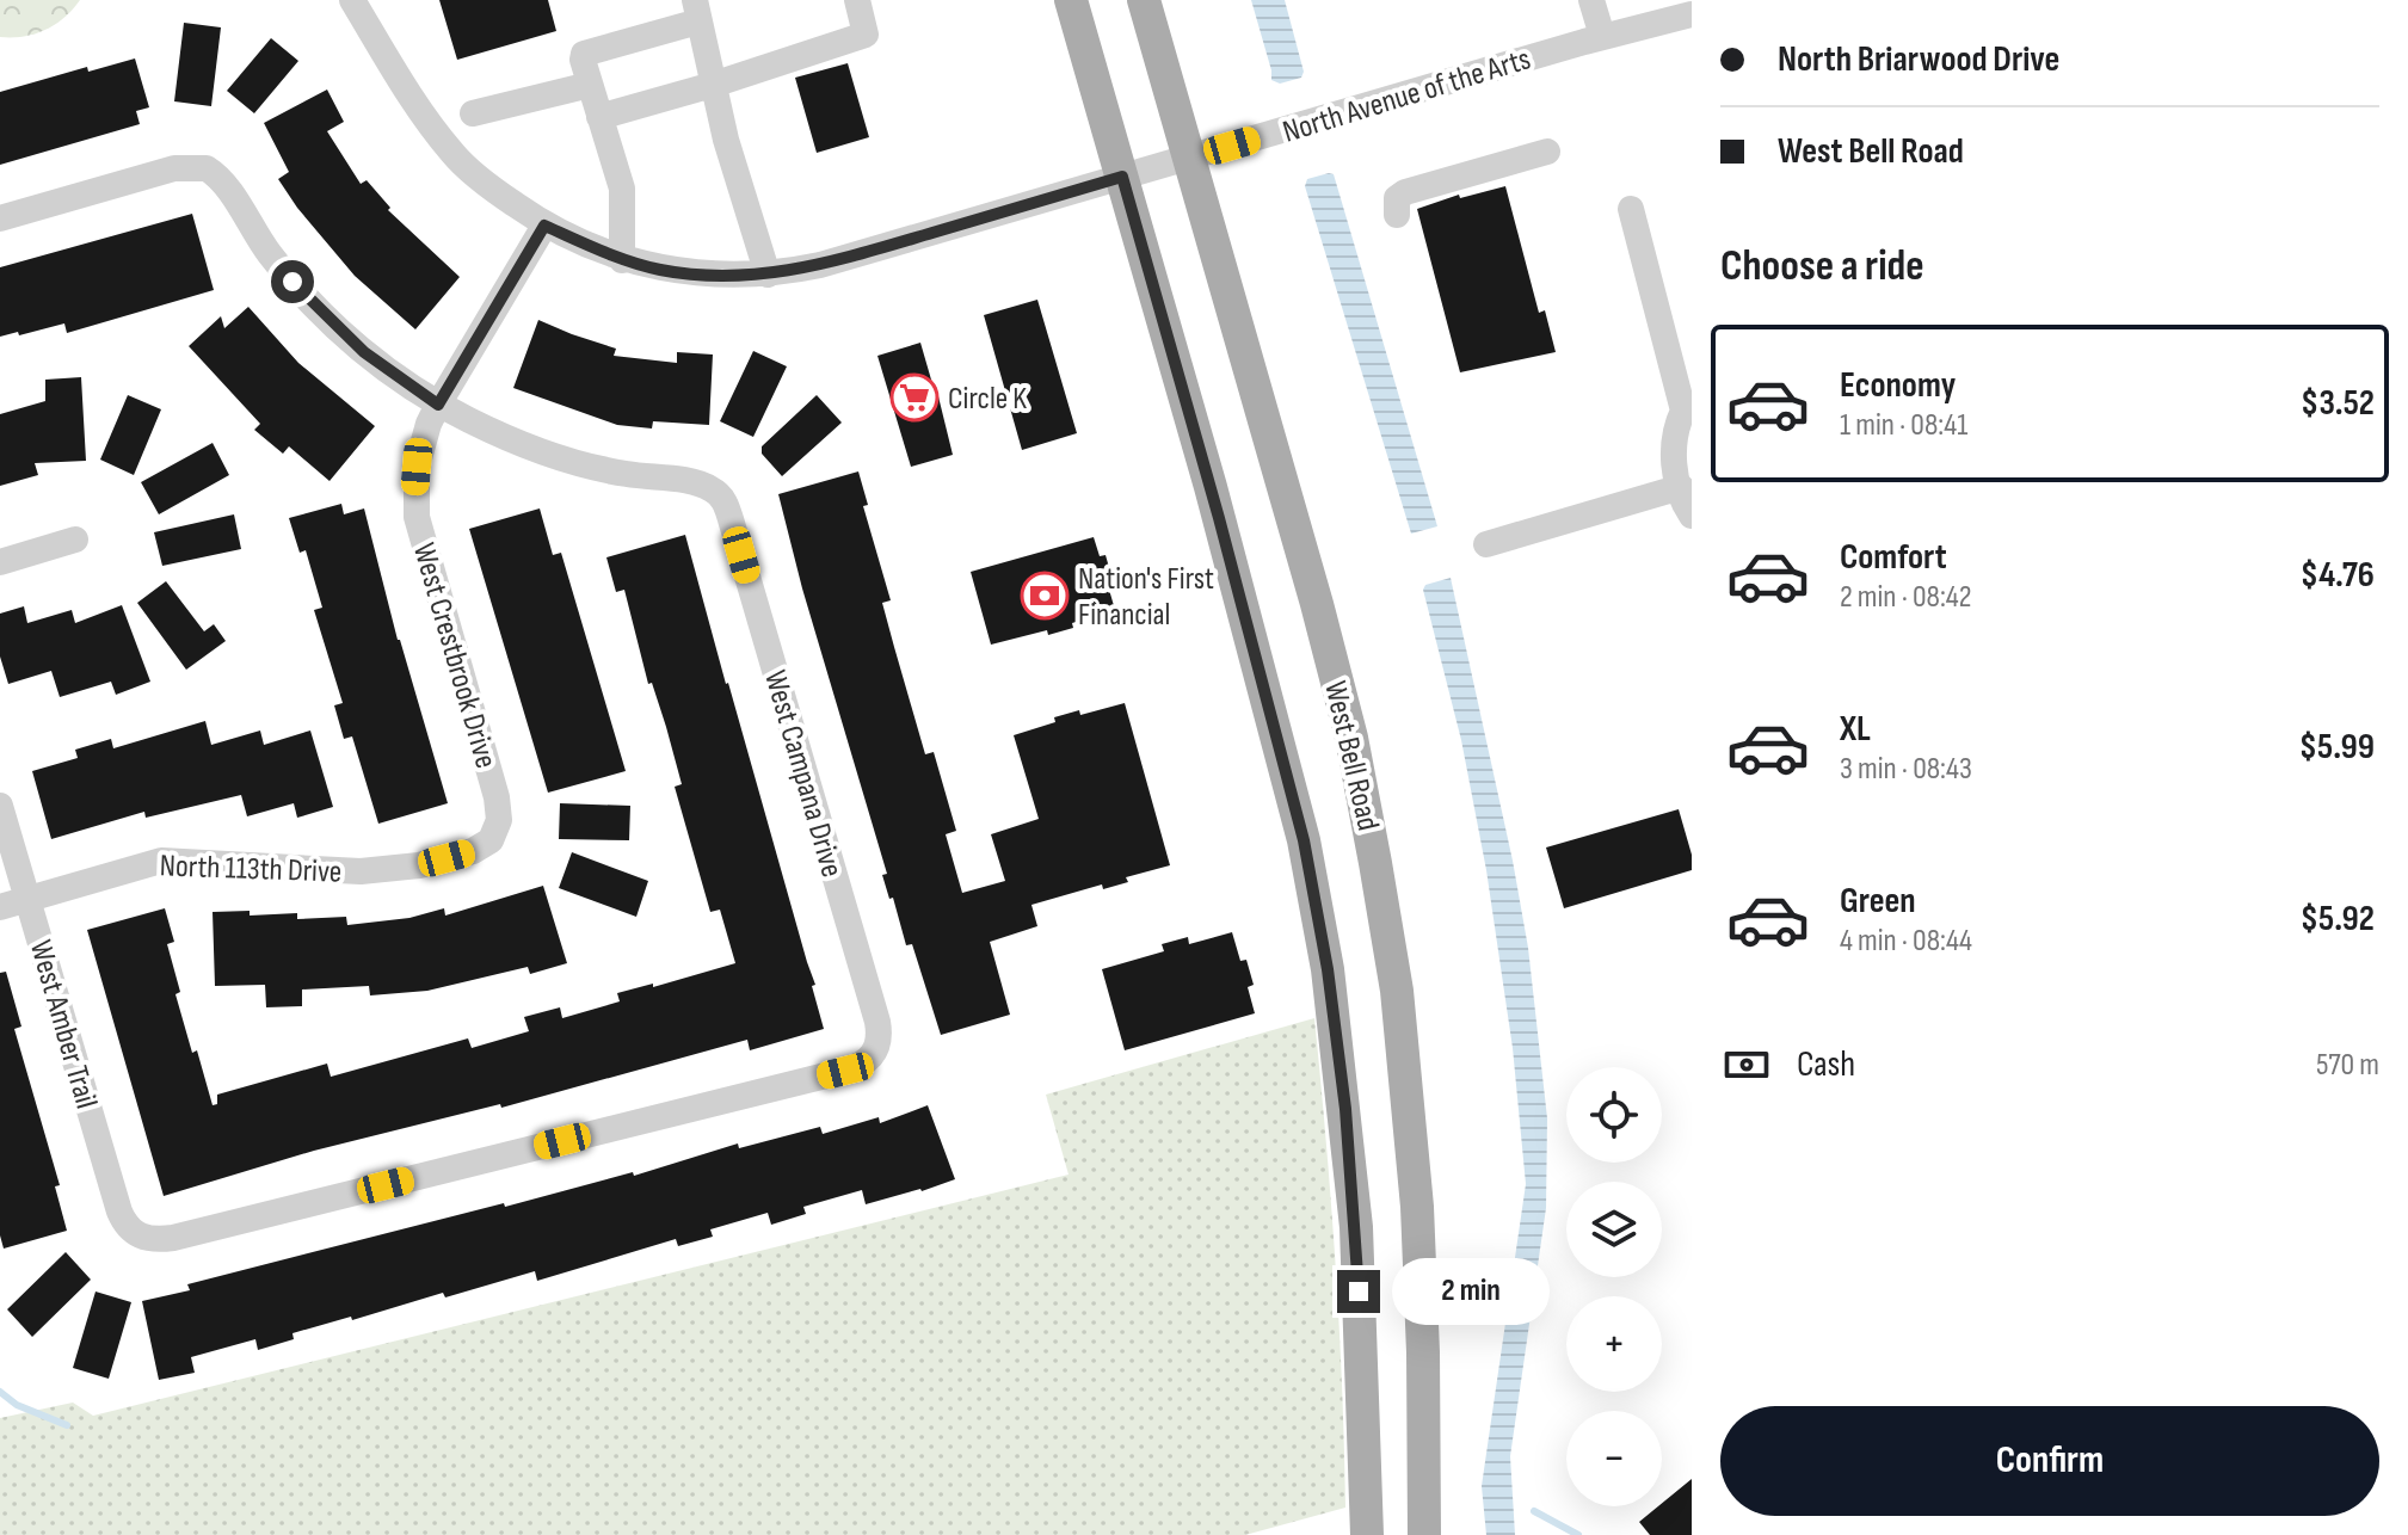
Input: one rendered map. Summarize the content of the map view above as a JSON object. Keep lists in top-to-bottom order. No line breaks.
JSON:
{"streets":{"main road":["West Bell Road"],"street":["North Avenue of the Arts","West Crestbrook Drive","West Campana Drive","North 113th Drive","West Amber Trail"]},"crossings":[["North Avenue of the Arts","West Crestbrook Drive"],["North Avenue of the Arts","West Bell Road"],["West Crestbrook Drive","West Campana Drive"],["West Crestbrook Drive","North 113th Drive"],["West Campana Drive","West Amber Trail"],["North 113th Drive","West Amber Trail"]],"places":{"supermarket":["Circle K"],"bank":["Nation's First Financial"]},"page":{"banner":["North Briarwood Drive","West Bell Road"],"heading":"Choose a ride","list":[{"name":"Economy","note":"1 min · 08:41","value":"$3.52"},{"name":"Comfort","note":"2 min · 08:42","value":"$4.76"},{"name":"XL","note":"3 min · 08:43","value":"$5.99"},{"name":"Green","note":"4 min · 08:44","value":"$5.92"}],"pay":["Cash","570 m"],"map_buttons":["+","−"],"bubble":"2 min","buttons":"Confirm"}}
